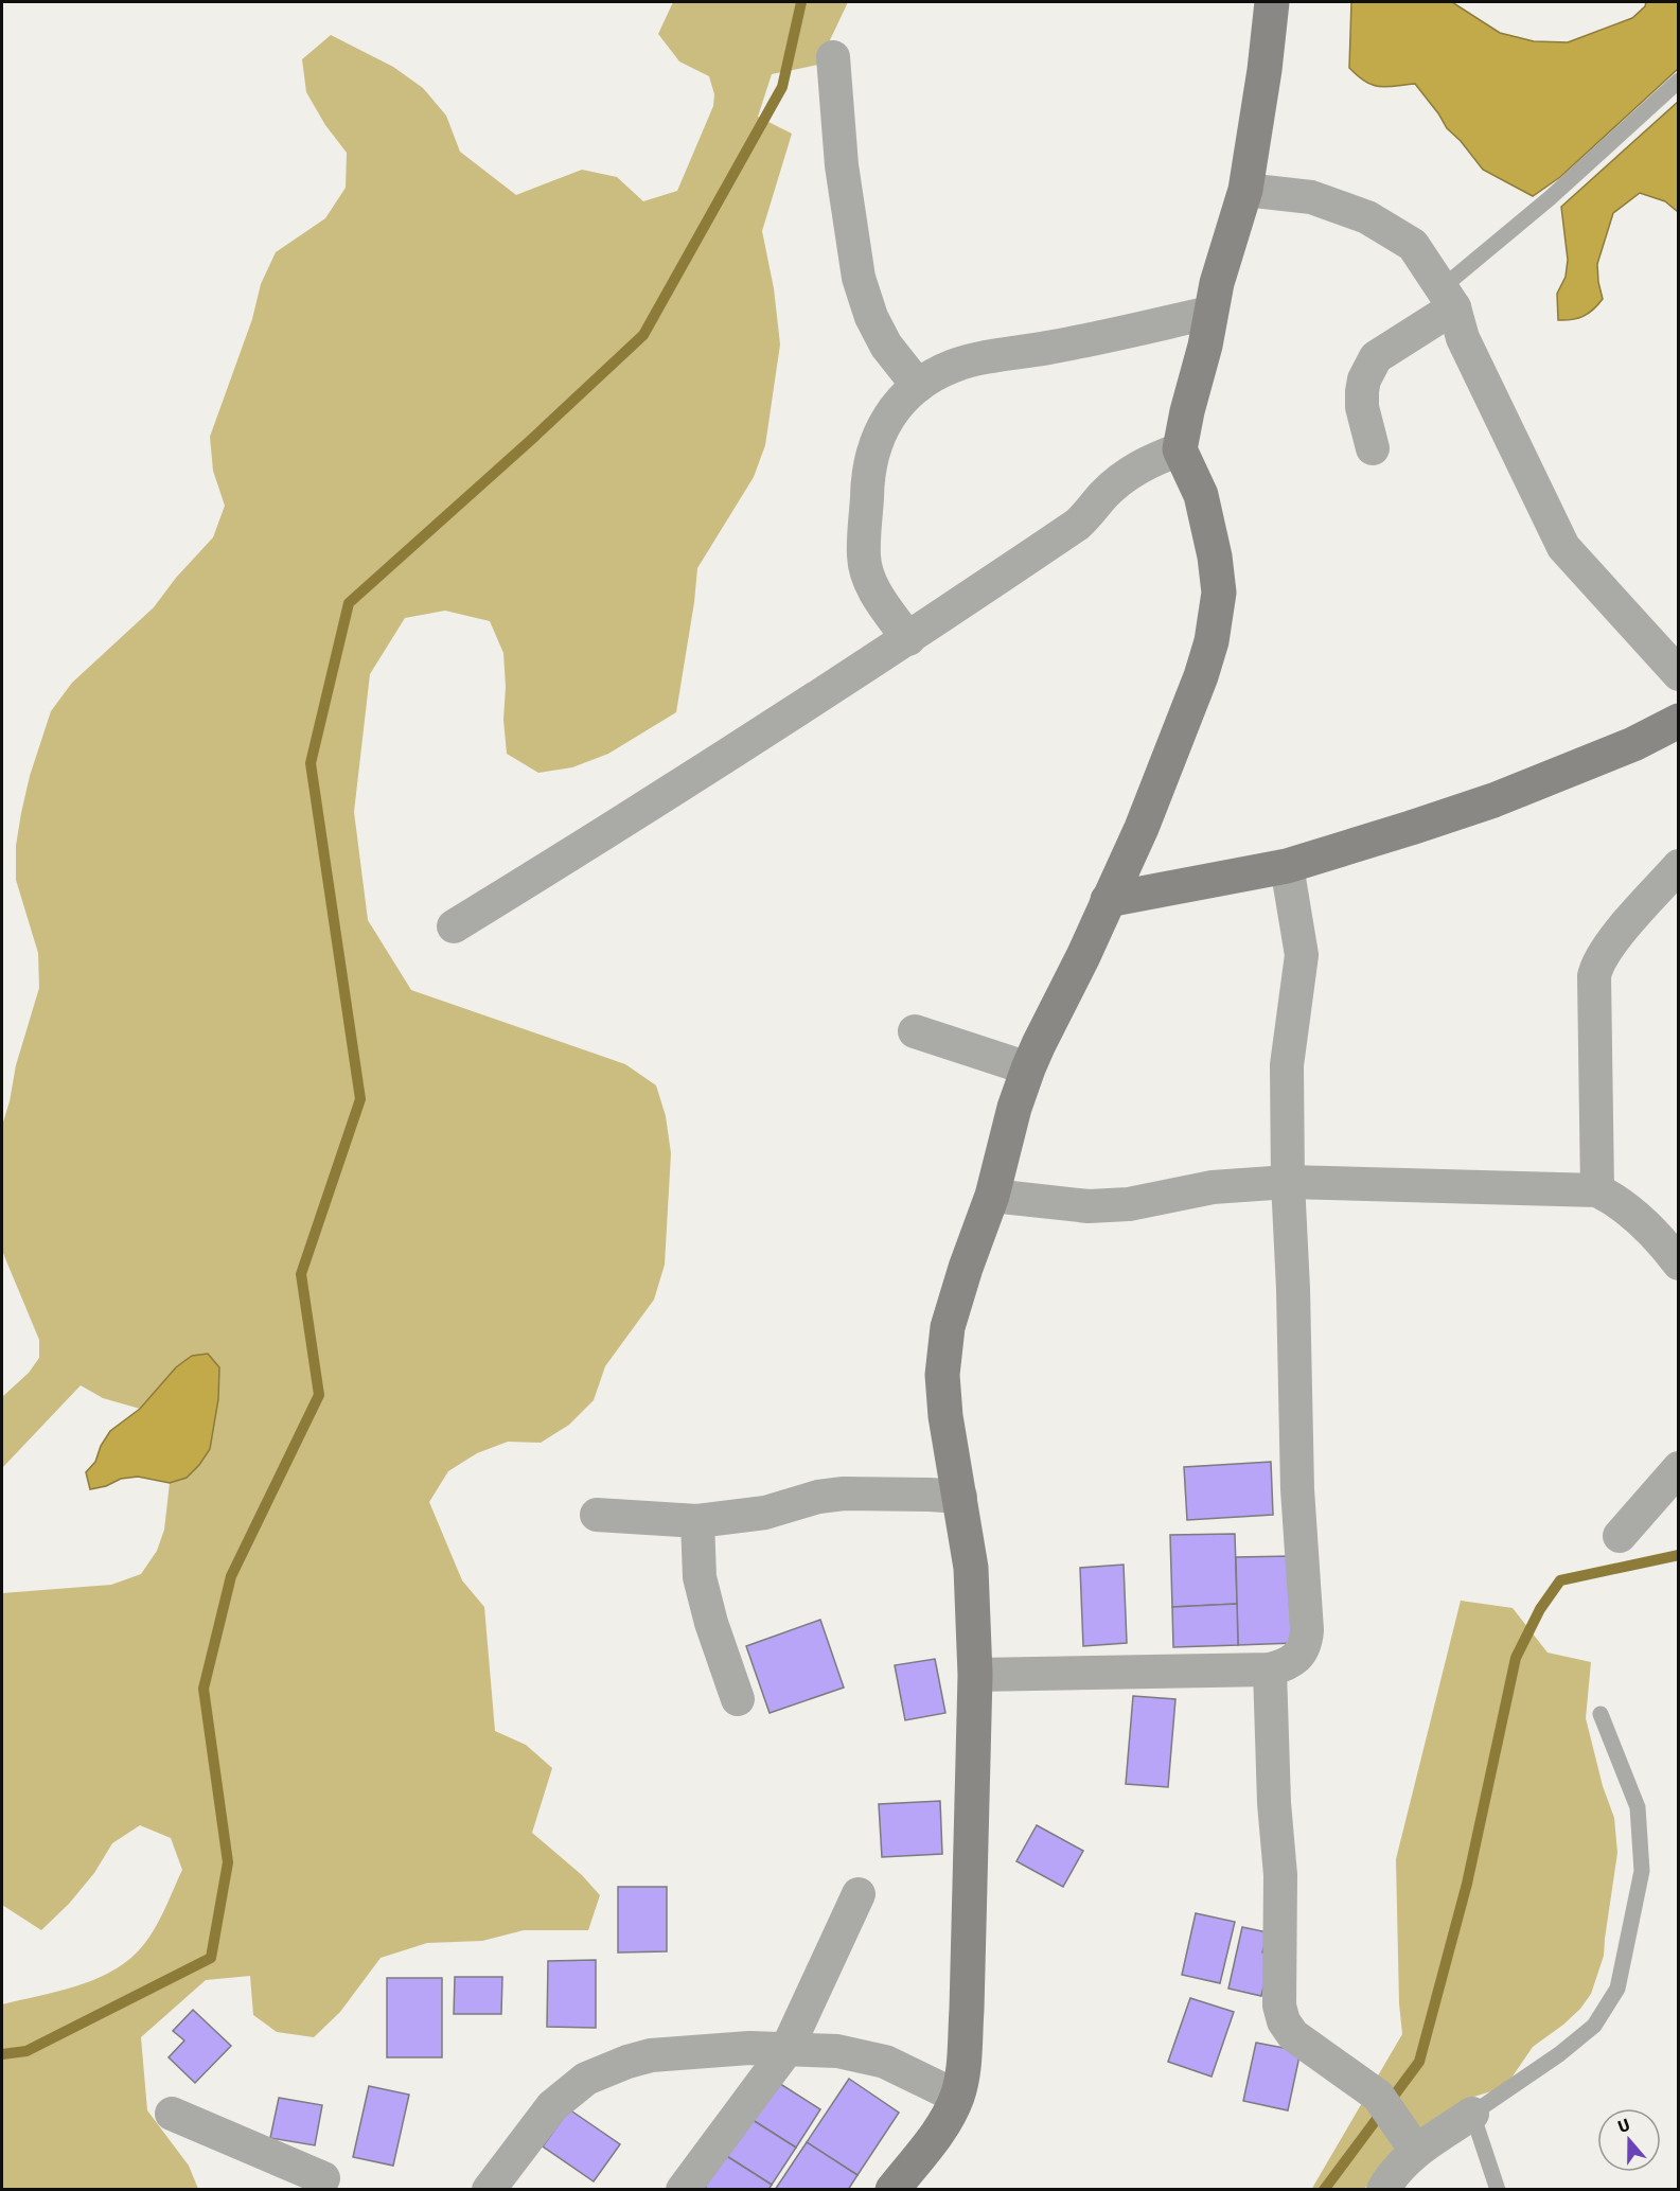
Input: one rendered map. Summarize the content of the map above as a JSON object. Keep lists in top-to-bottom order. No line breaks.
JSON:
{"north":"top"}
